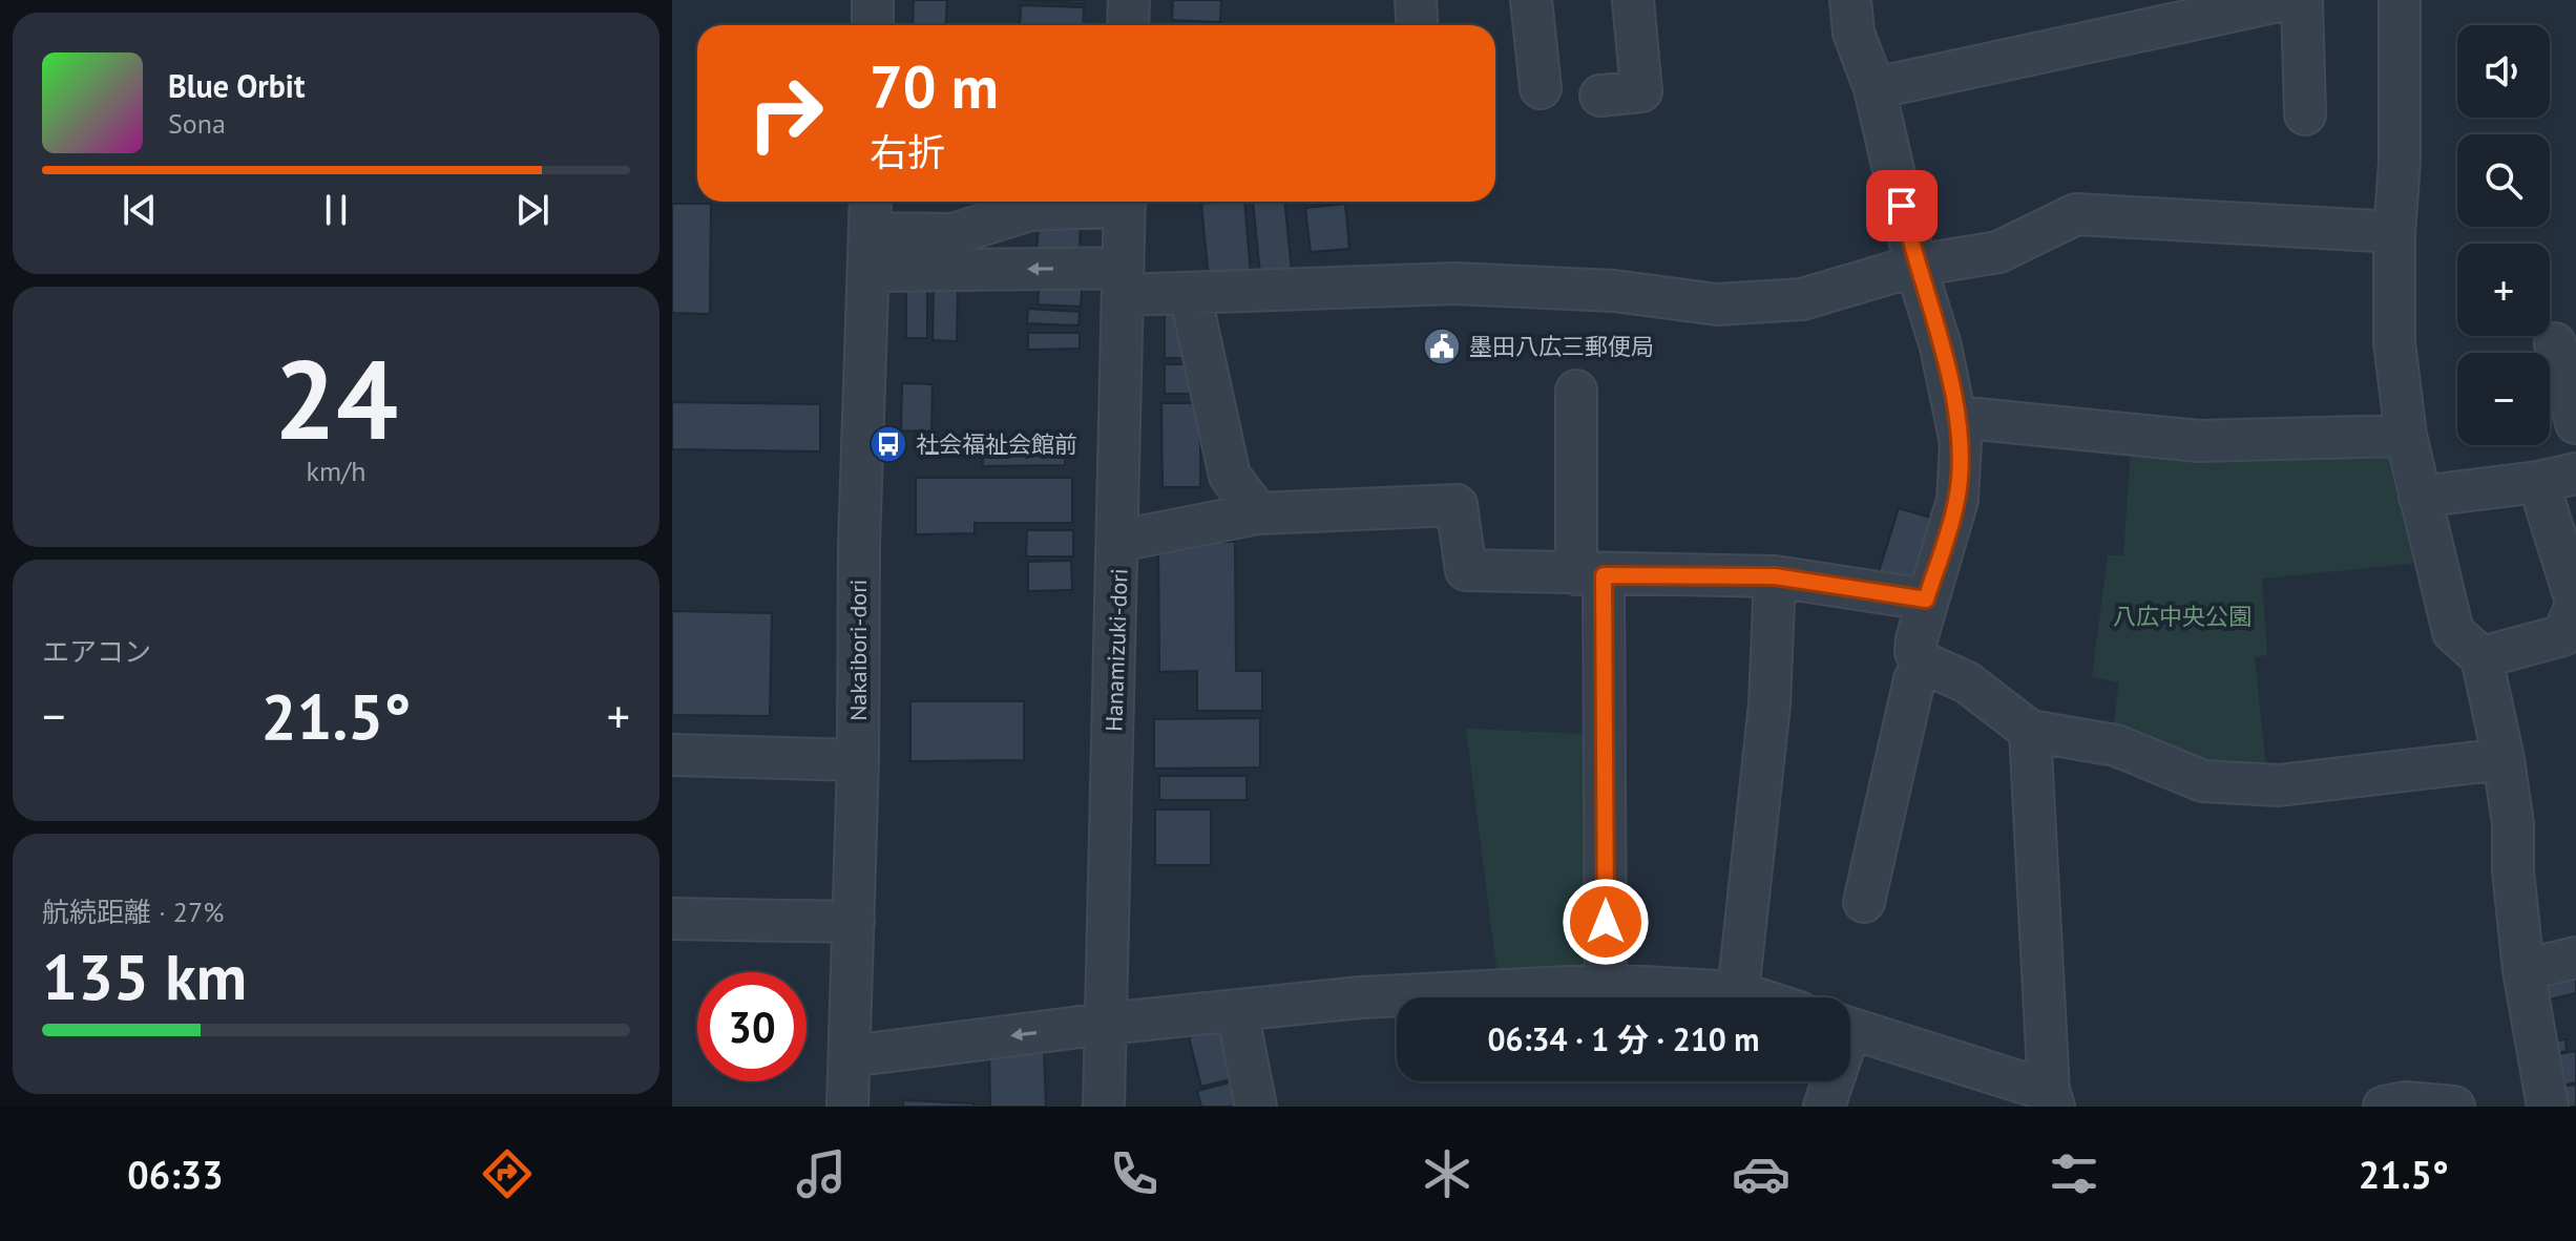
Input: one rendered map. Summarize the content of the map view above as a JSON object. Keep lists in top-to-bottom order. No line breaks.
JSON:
{"streets":{"street":["Nakaibori-dori","Hanamizuki-dori"]},"parks":["八広中央公園"],"places":{"public building":["墨田八広三郵便局"],"bus stop":["社会福祉会館前"]},"page":{"map_buttons":["+","−"],"turn":["70 m","右折"],"song":["Blue Orbit","Sona"],"tile":[["24","km/h"],"エアコン",["航続距離 · 27%","135 km"]],"heat":["−","21.5°","+"],"limit":"30","trip":"06:34 · 1 分 · 210 m","tabs":["06:33","21.5°"]}}
